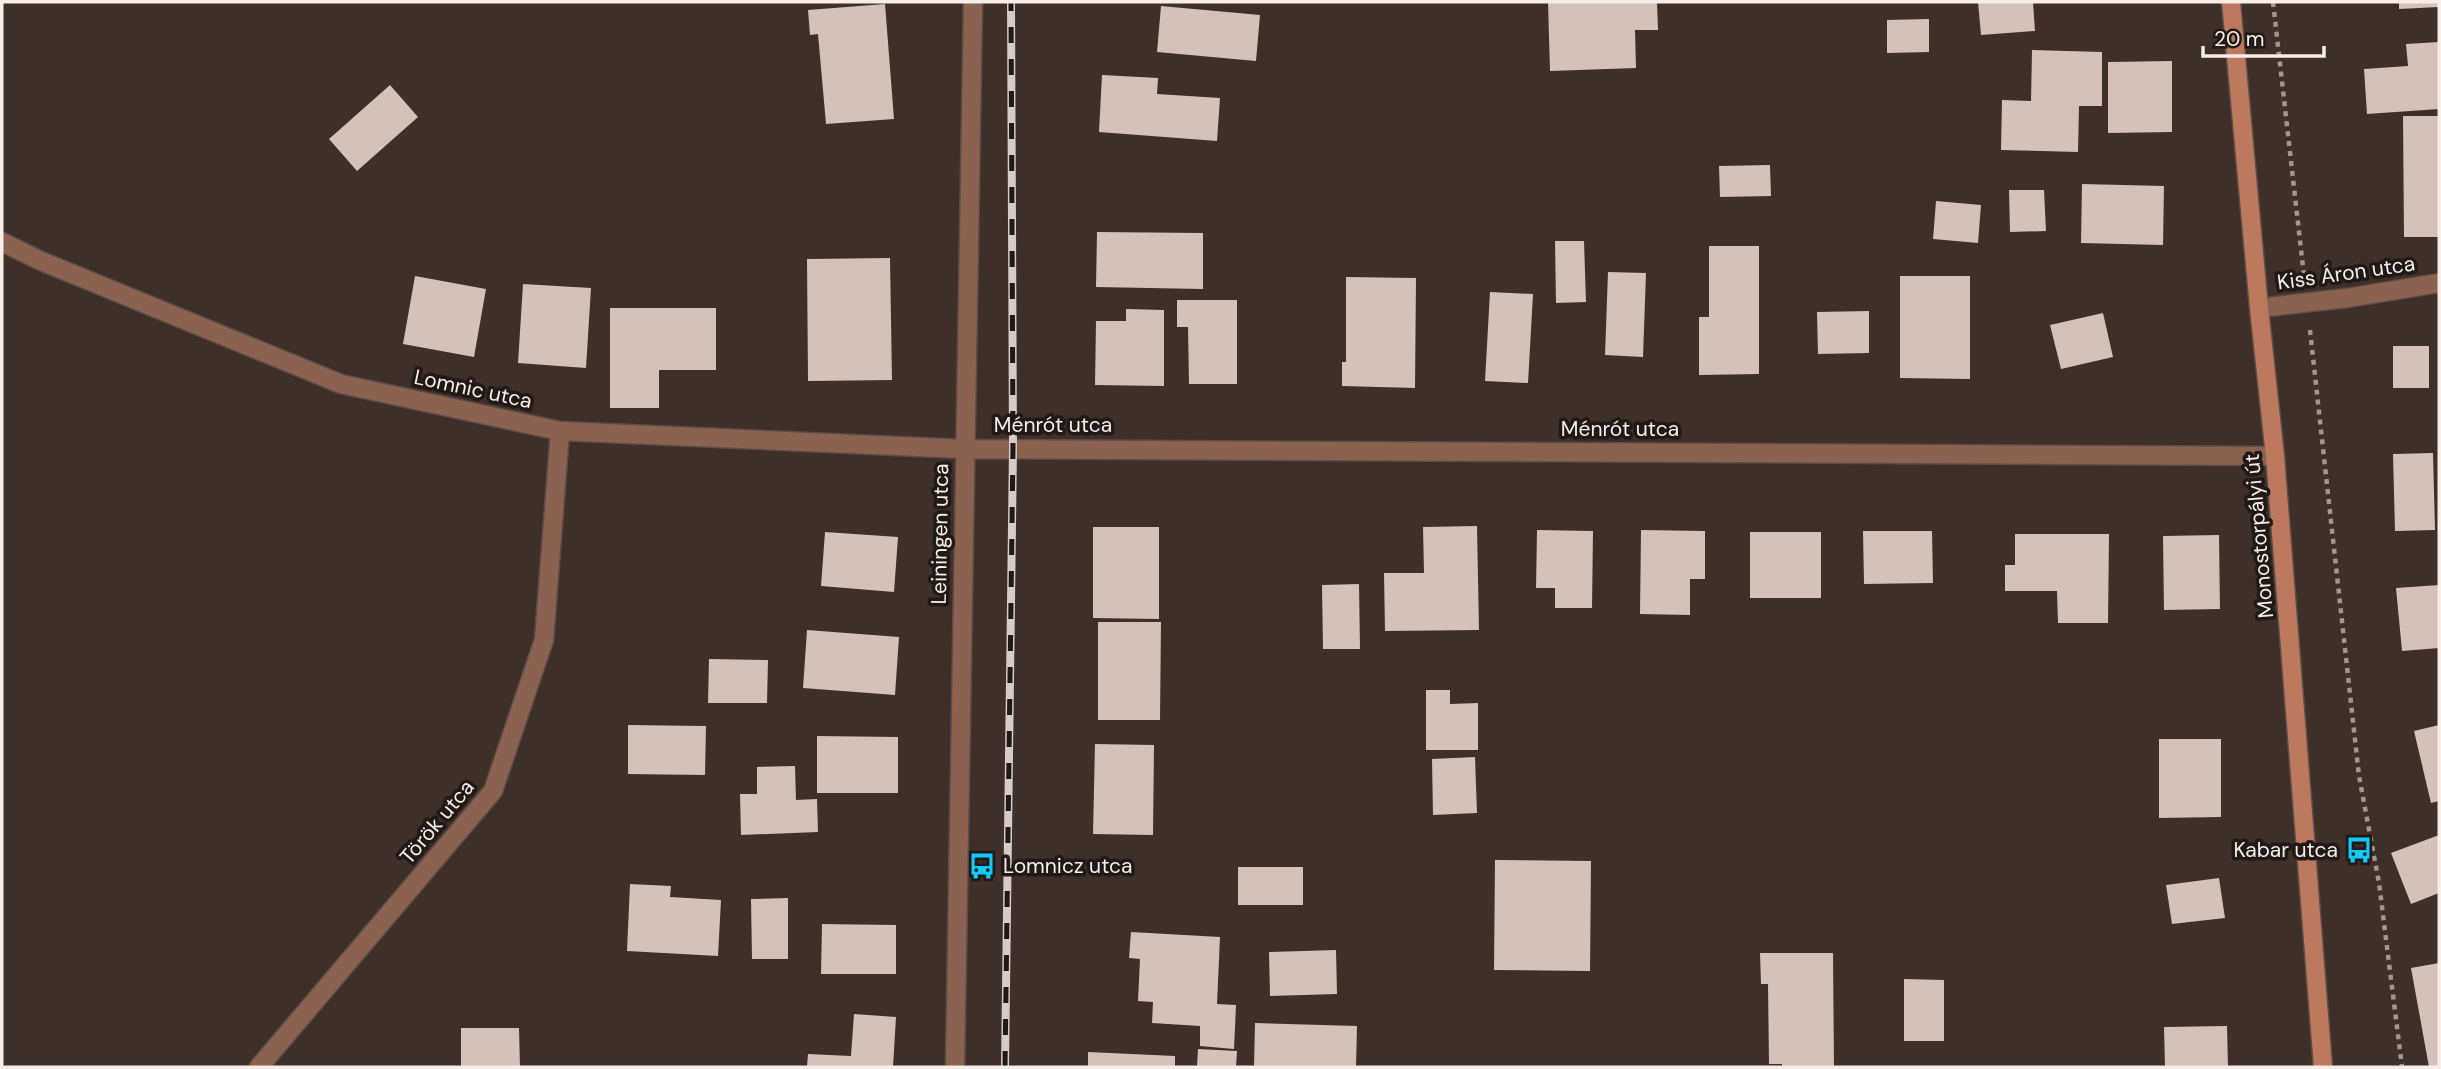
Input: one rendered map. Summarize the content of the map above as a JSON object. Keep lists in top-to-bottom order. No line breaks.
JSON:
{"streets":{"street":["Kiss Áron utca","Lomnic utca","Ménrót utca","Leiningen utca","Monostorpályi út","Török utca"]},"crossings":[["Kiss Áron utca","Monostorpályi út"],["Lomnic utca","Ménrót utca"],["Lomnic utca","Leiningen utca"],["Lomnic utca","Török utca"],["Ménrót utca","Leiningen utca"],["Ménrót utca","Monostorpályi út"]],"places":{"bus stop":["Kabar utca","Lomnicz utca"]},"scale_bar":"20 m"}
